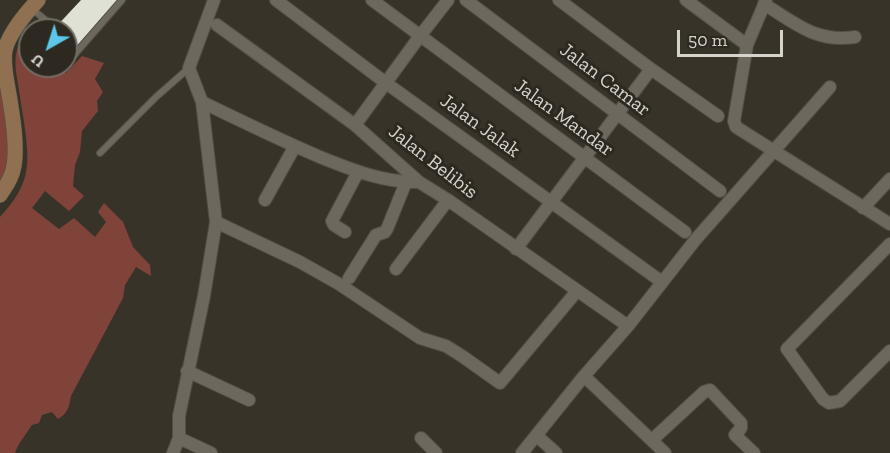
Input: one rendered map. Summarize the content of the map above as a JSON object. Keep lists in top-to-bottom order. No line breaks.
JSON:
{"streets":{"street":["Jalan Camar","Jalan Mandar","Jalan Jalak","Jalan Belibis"]},"scale_bar":"50 m","north":"bottom left"}
